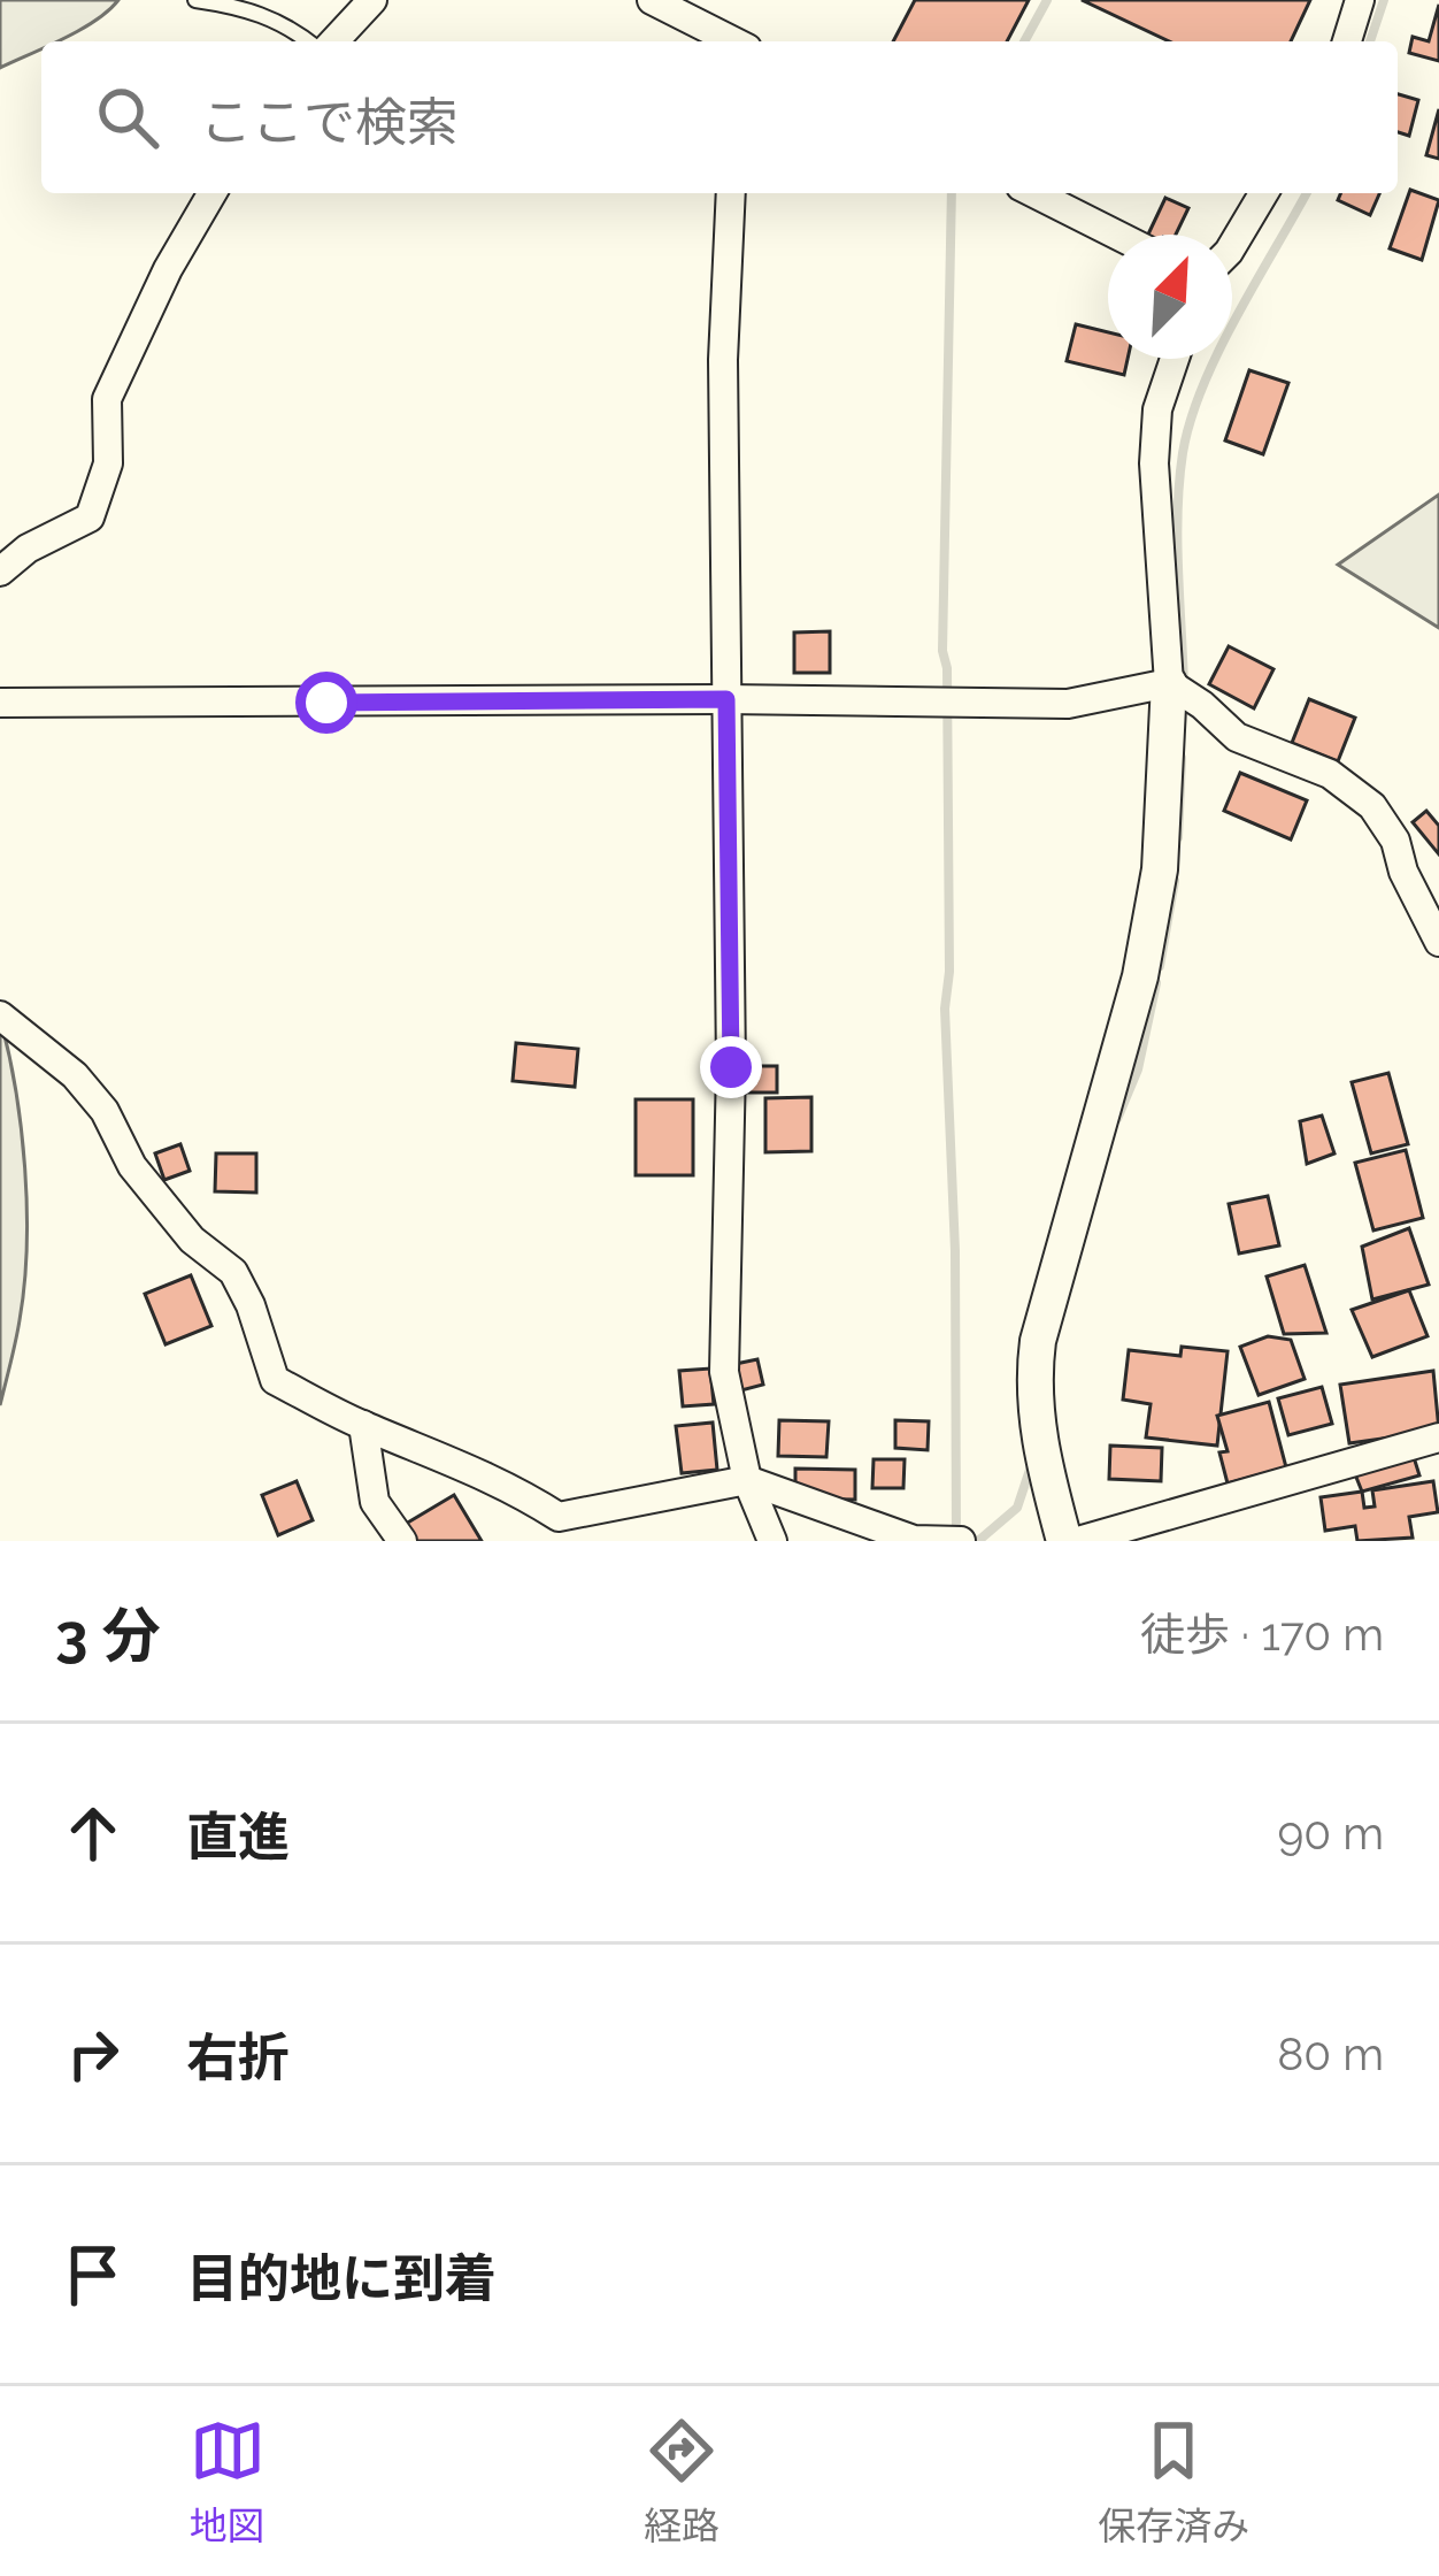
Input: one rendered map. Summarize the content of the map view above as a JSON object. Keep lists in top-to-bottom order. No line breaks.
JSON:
{"north":"top right","page":{"search":"ここで検索","heading":["3 分","徒歩 · 170 m"],"list":[["直進","90 m"],["右折","80 m"],"目的地に到着"],"nav":["地図","経路","保存済み"]}}
